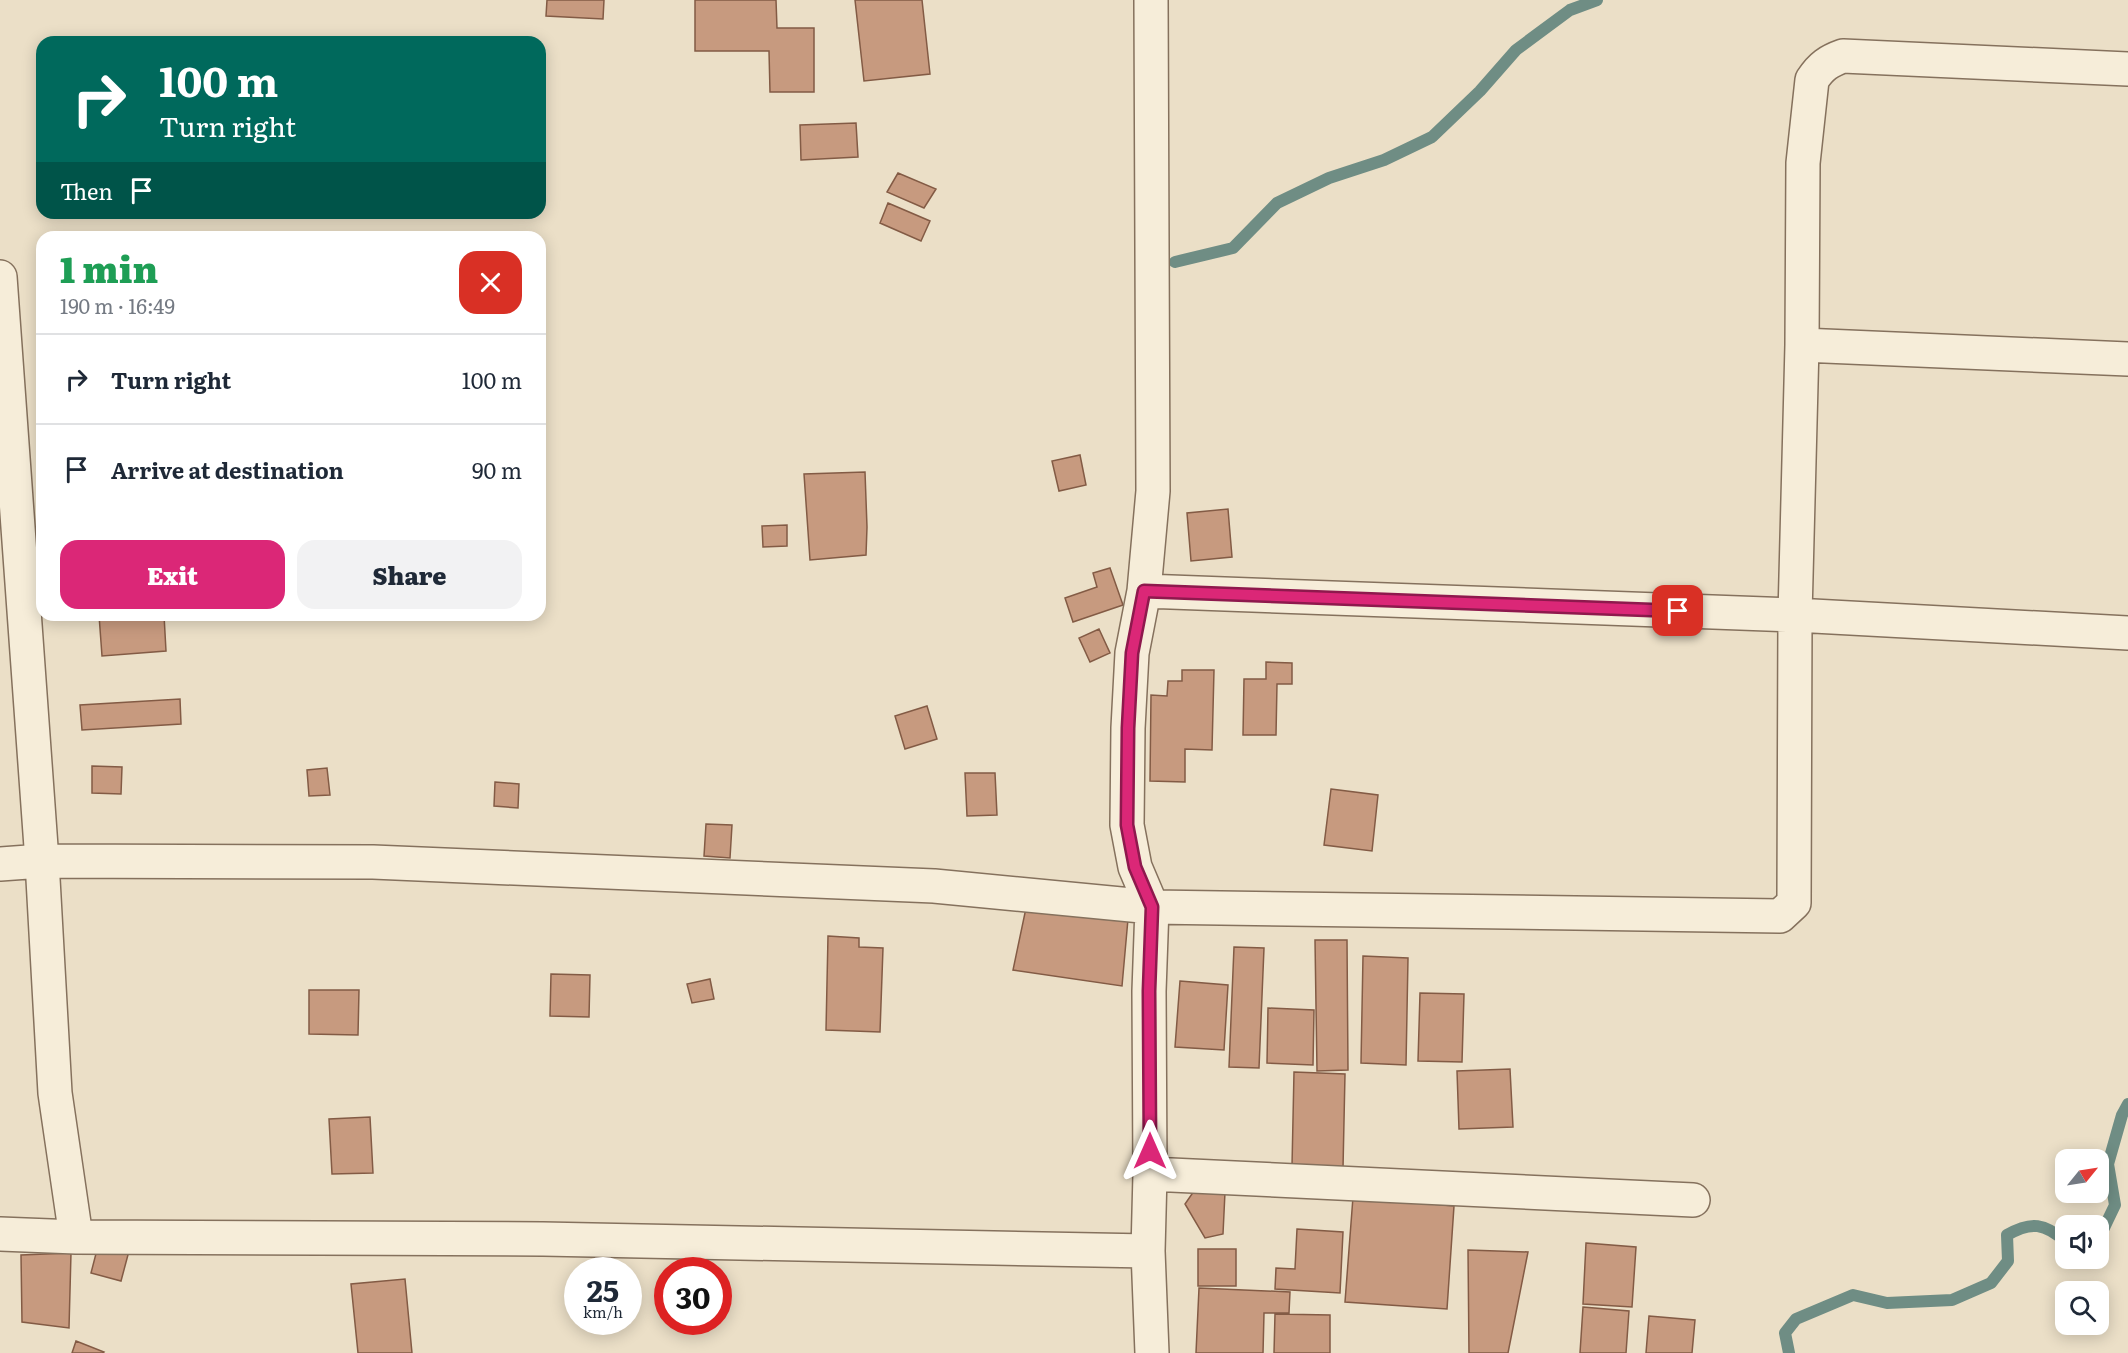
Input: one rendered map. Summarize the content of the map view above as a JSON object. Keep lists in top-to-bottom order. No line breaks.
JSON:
{"north":"top right","page":{"turn":["100 m","Turn right"],"then":"Then","heading":["1 min","190 m · 16:49"],"list":[{"name":"Turn right","value":"100 m"},{"name":"Arrive at destination","value":"90 m"}],"buttons":["Exit","Share"],"speed":"25 km/h","limit":"30"}}
